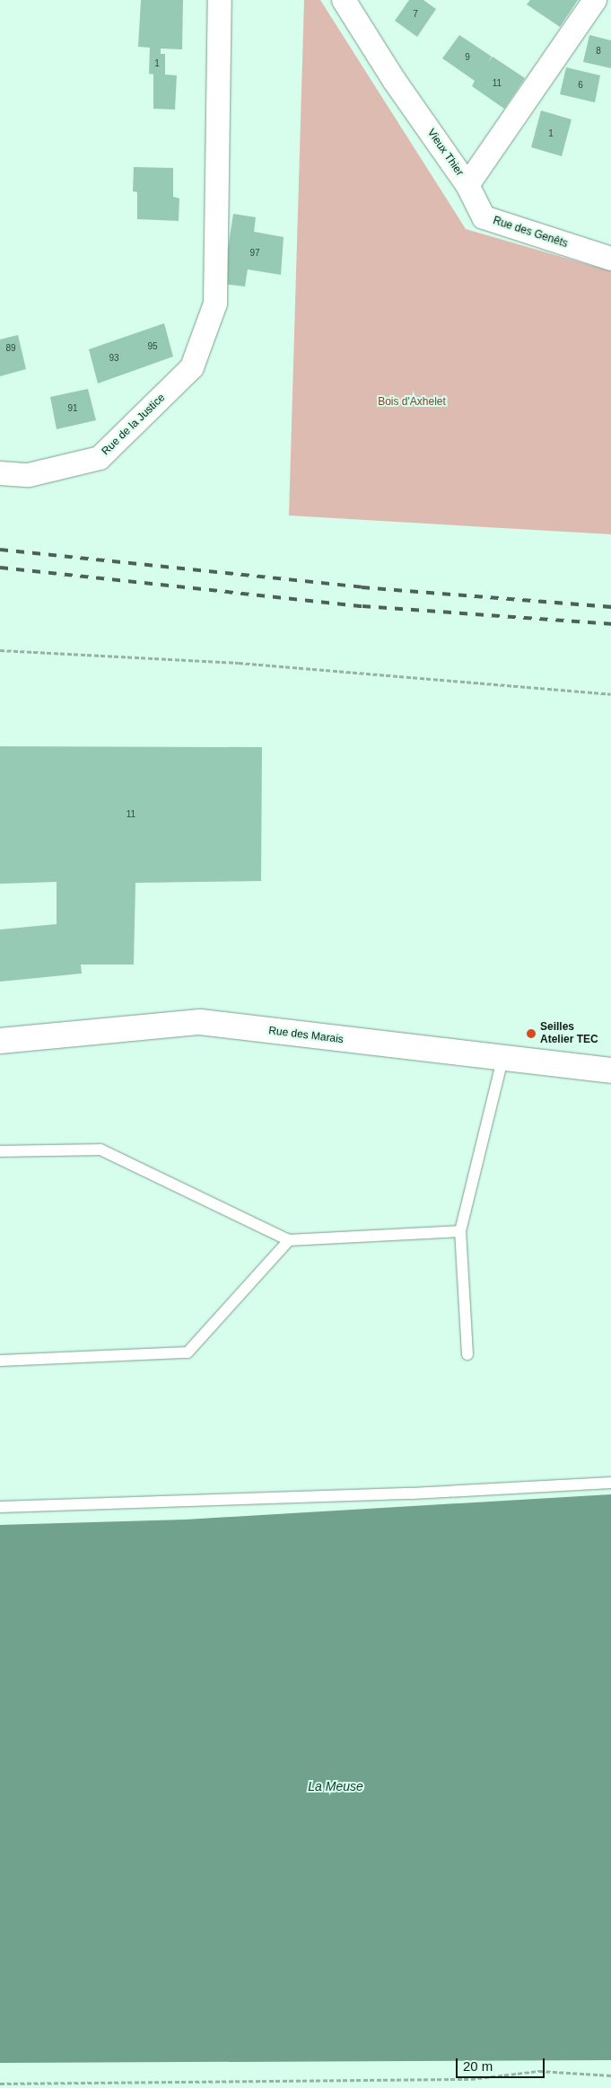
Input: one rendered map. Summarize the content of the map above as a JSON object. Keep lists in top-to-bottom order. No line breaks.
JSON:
{"streets":{"main road":["Rue des Marais"],"street":["Vieux Thier","Rue des Genêts","Rue de la Justice"]},"crossings":[["Vieux Thier","Rue des Genêts"]],"water":["La Meuse"],"parks":["Bois d'Axhelet"],"places":["Seilles Atelier TEC"],"house_numbers":["7","8","9","1","11","6","1","97","95","89","93","91","11"],"scale_bar":"20 m"}
